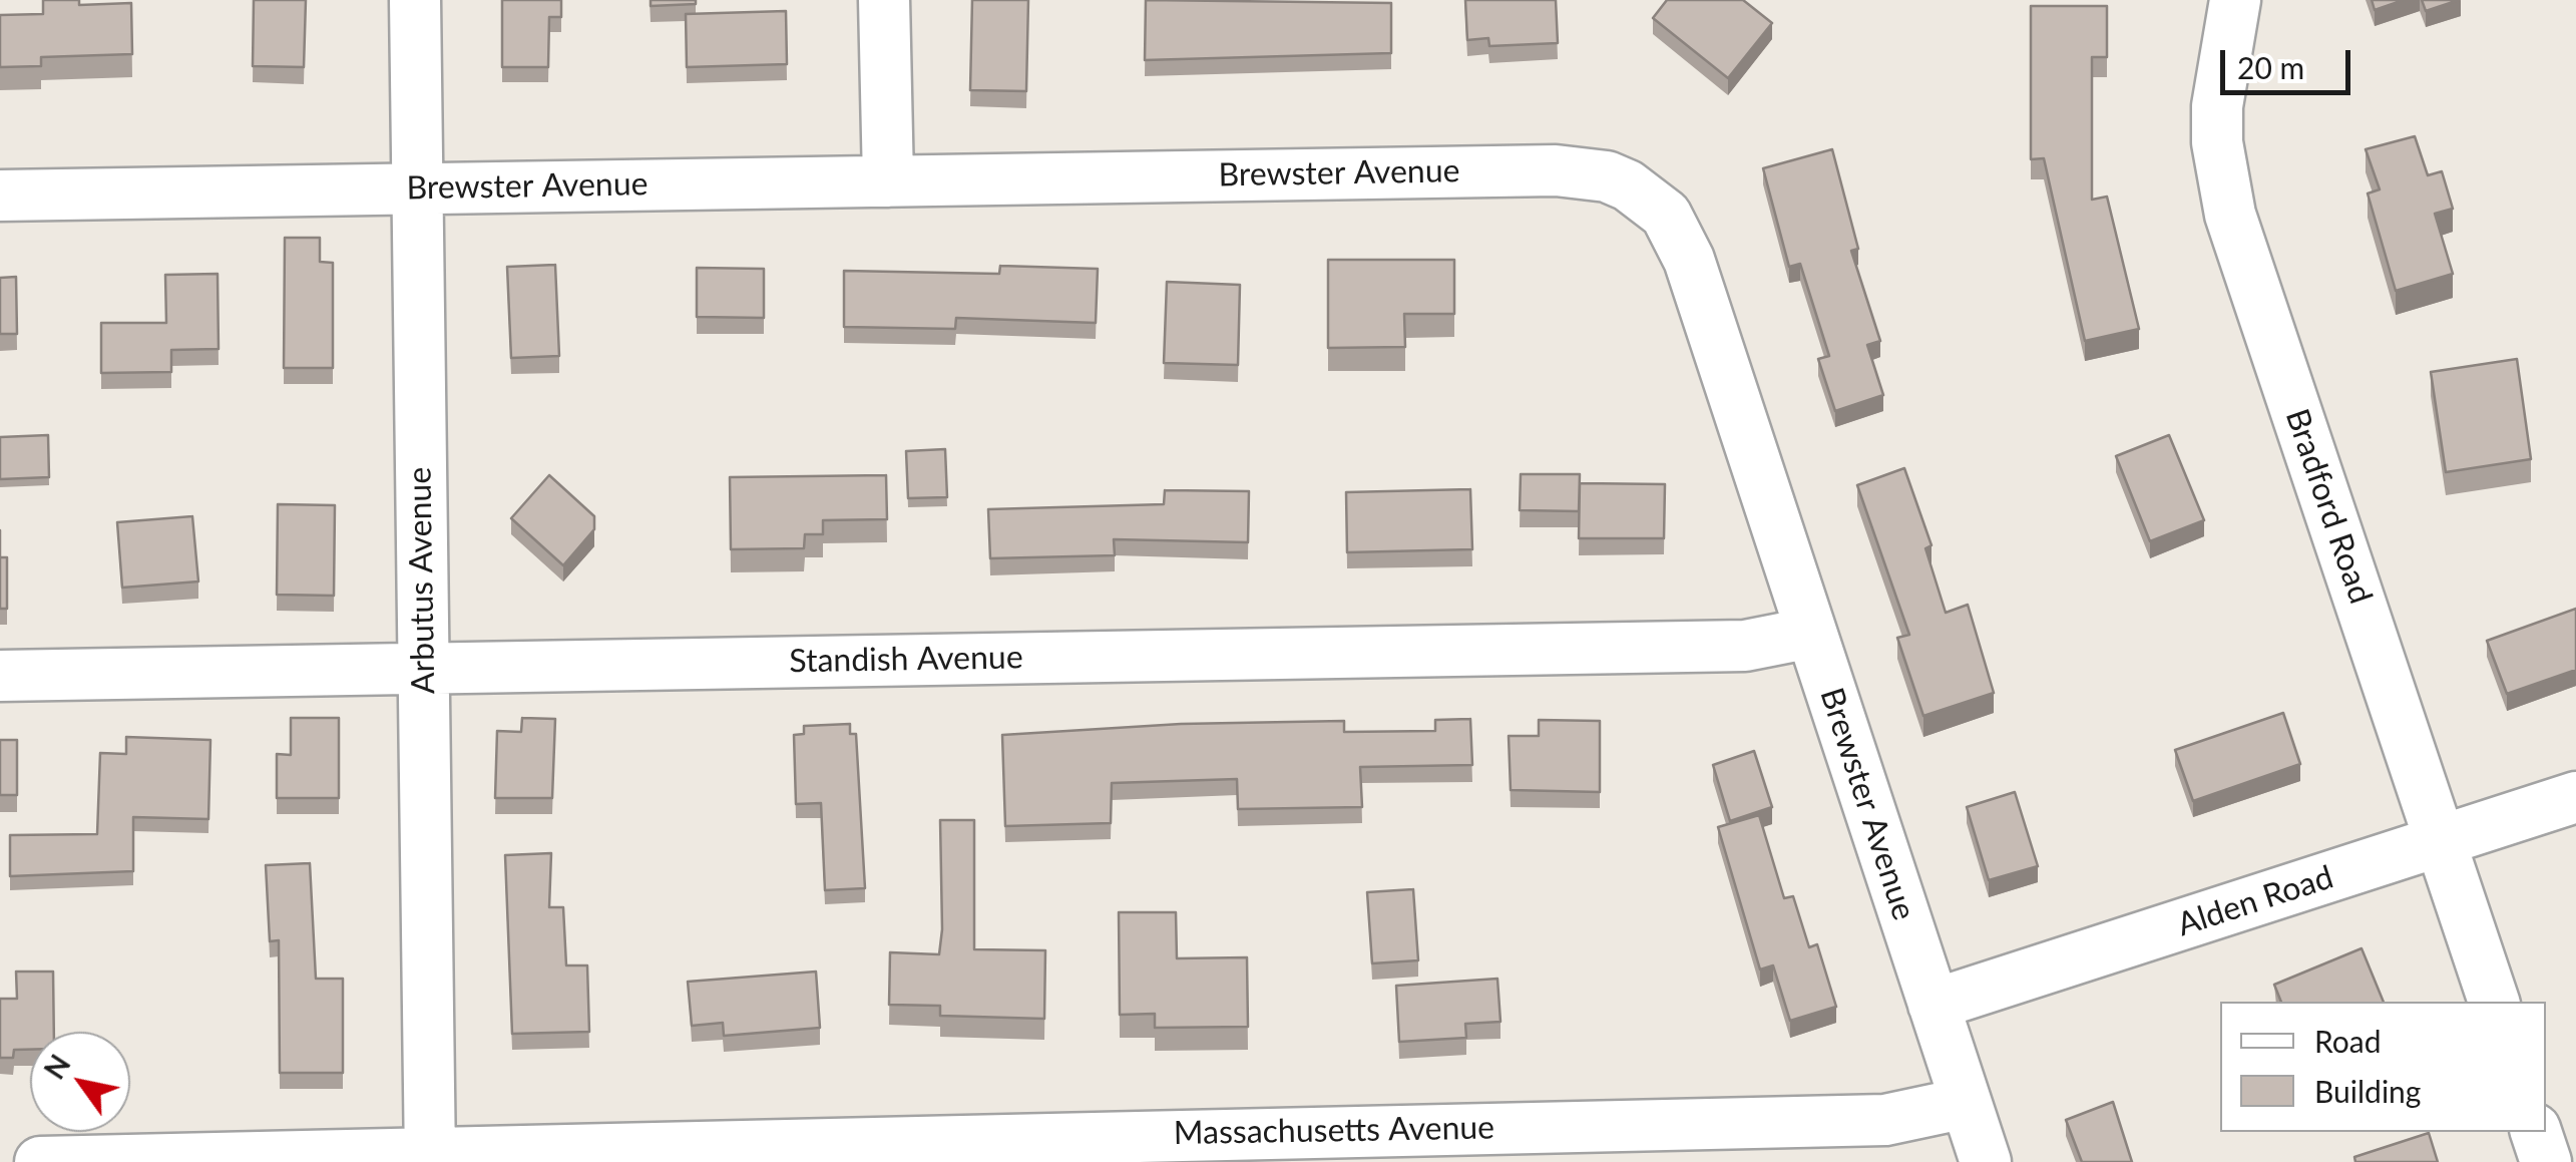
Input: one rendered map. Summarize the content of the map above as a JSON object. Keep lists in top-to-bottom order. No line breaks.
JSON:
{"streets":{"street":["Brewster Avenue","Bradford Road","Arbutus Avenue","Standish Avenue","Alden Road","Massachusetts Avenue"]},"crossings":[["Brewster Avenue","Arbutus Avenue"],["Brewster Avenue","Standish Avenue"],["Brewster Avenue","Alden Road"],["Brewster Avenue","Massachusetts Avenue"],["Bradford Road","Alden Road"],["Arbutus Avenue","Standish Avenue"],["Arbutus Avenue","Massachusetts Avenue"]],"legend":["Road","Building"],"scale_bar":"20 m","north":"top left"}
